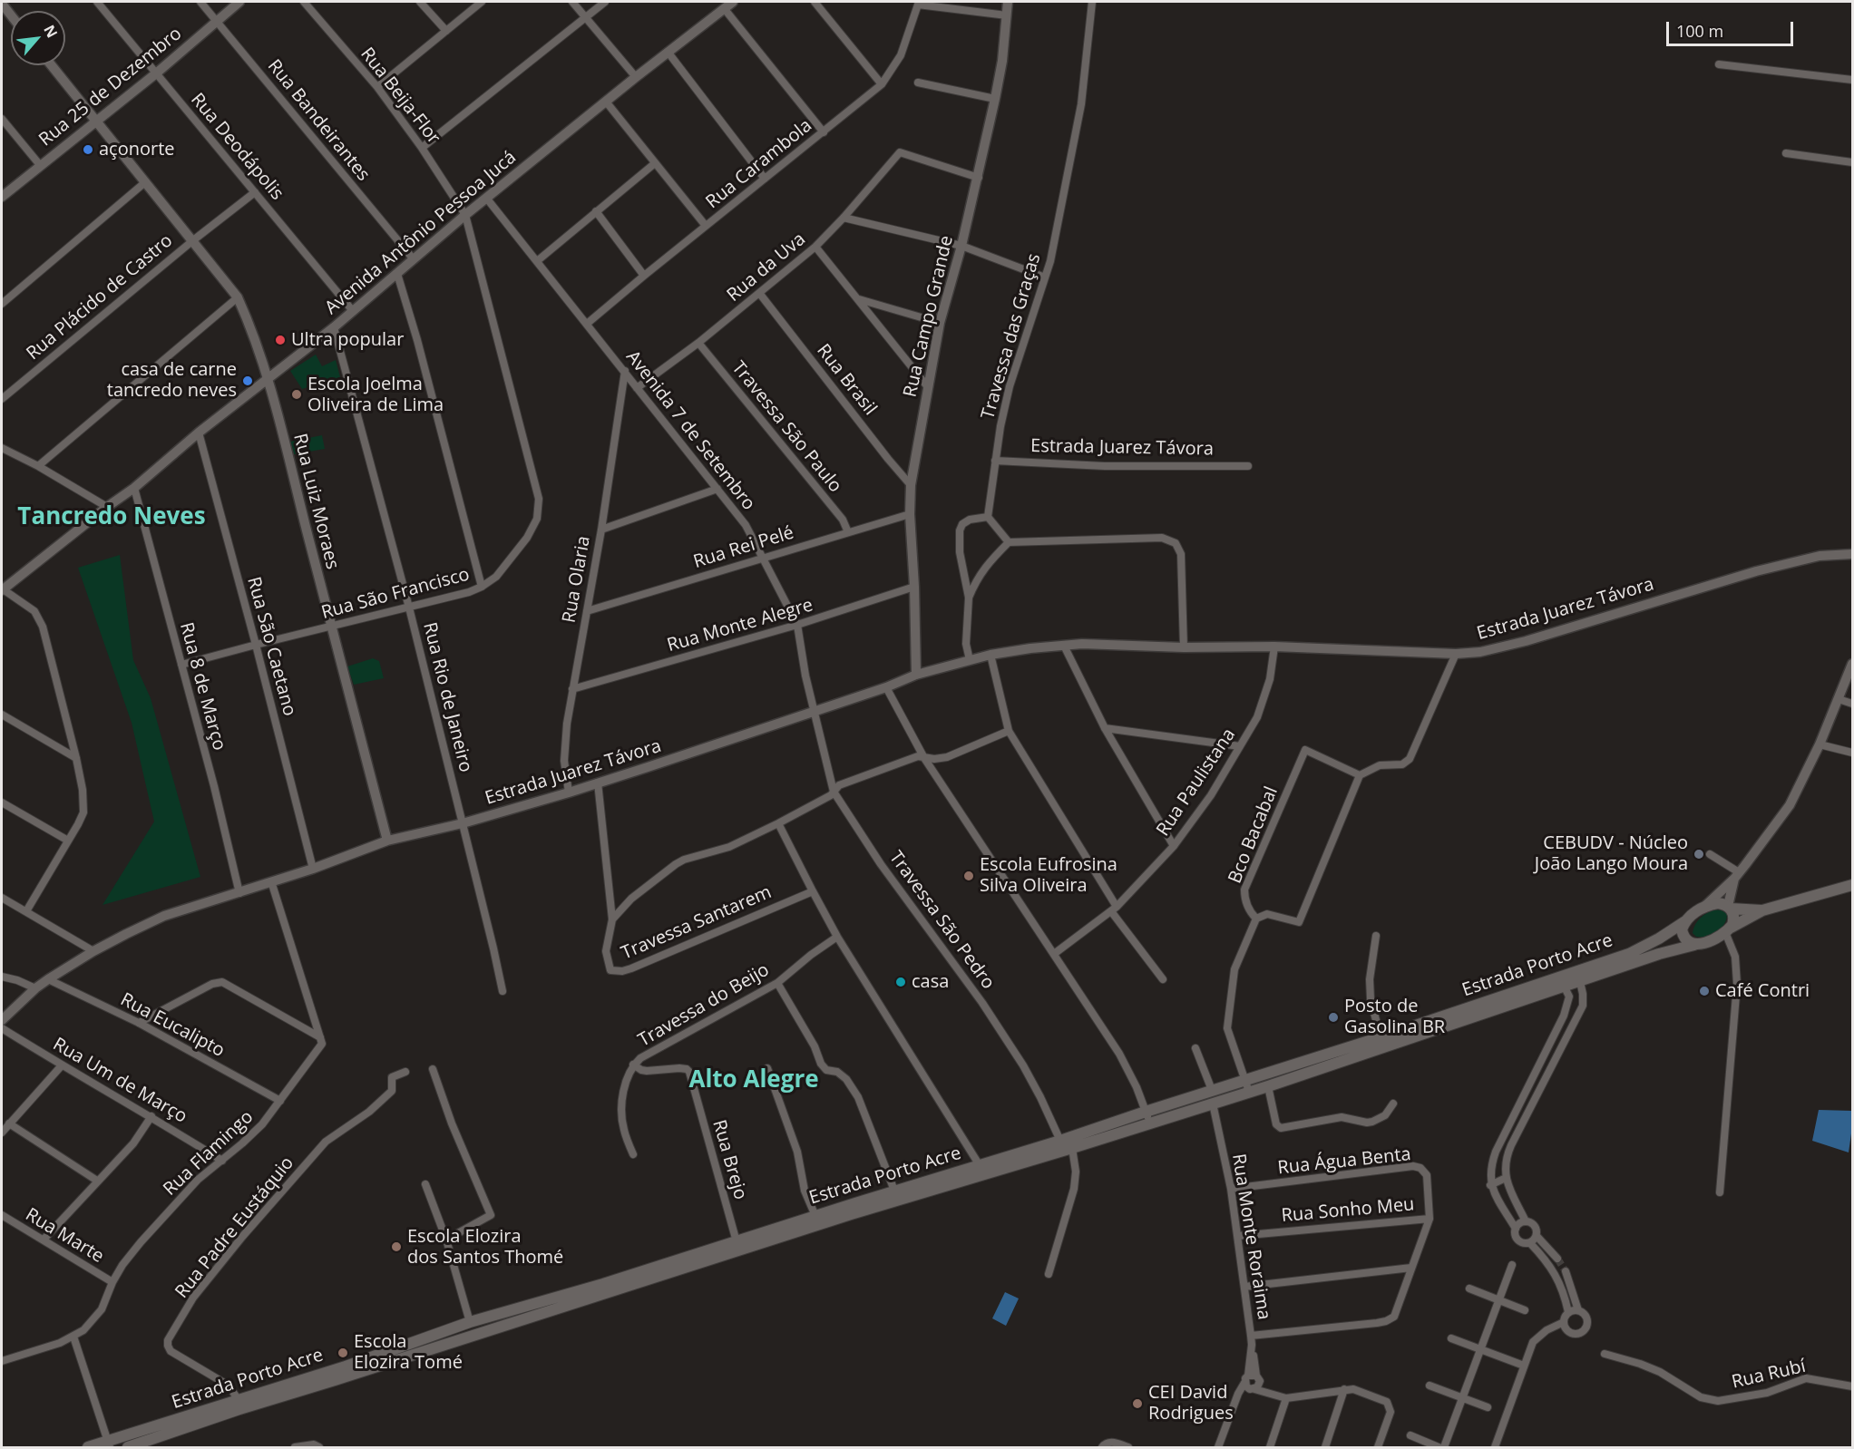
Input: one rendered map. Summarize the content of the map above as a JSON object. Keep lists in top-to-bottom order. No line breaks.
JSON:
{"streets":{"main road":["Estrada Porto Acre"],"street":["Rua 25 de Dezembro","Rua Beija-Flor","Rua Bandeirantes","Rua Deodápolis","Rua Carambola","Avenida Antônio Pessoa Jucá","Rua da Uva","Rua Plácido de Castro","Rua Campo Grande","Travessa das Graças","Rua Brasil","Travessa São Paulo","Avenida 7 de Setembro","Estrada Juarez Távora","Rua Luiz Moraes","Rua Rei Pelé","Rua Olaria","Rua São Francisco","Rua Monte Alegre","Rua São Caetano","Rua 8 de Março","Rua Rio de Janeiro","Rua Paulistana","Bco Bacabal","Travessa São Pedro","Travessa Santarem","Travessa do Beijo","Rua Eucalipto","Rua Um de Março","Rua Flamingo","Rua Brejo","Rua Água Benta","Rua Sonho Meu","Rua Padre Eustáquio","Rua Marte","Rua Monte Roraima","Rua Rubí"]},"crossings":[["Rua 25 de Dezembro","Rua Bandeirantes"],["Rua 25 de Dezembro","Rua Deodápolis"],["Rua 25 de Dezembro","Rua Luiz Moraes"],["Rua Beija-Flor","Avenida Antônio Pessoa Jucá"],["Rua Beija-Flor","Rua São Francisco"],["Rua Bandeirantes","Avenida Antônio Pessoa Jucá"],["Rua Deodápolis","Avenida Antônio Pessoa Jucá"],["Rua Deodápolis","Rua Plácido de Castro"],["Rua Carambola","Avenida 7 de Setembro"],["Avenida Antônio Pessoa Jucá","Avenida 7 de Setembro"],["Avenida Antônio Pessoa Jucá","Rua Luiz Moraes"],["Avenida Antônio Pessoa Jucá","Rua São Francisco"],["Avenida Antônio Pessoa Jucá","Rua São Caetano"],["Avenida Antônio Pessoa Jucá","Rua 8 de Março"],["Avenida Antônio Pessoa Jucá","Rua Rio de Janeiro"],["Rua da Uva","Rua Campo Grande"],["Rua da Uva","Rua Brasil"],["Rua da Uva","Travessa São Paulo"],["Rua da Uva","Avenida 7 de Setembro"],["Rua Plácido de Castro","Rua Luiz Moraes"],["Rua Campo Grande","Rua Brasil"],["Rua Campo Grande","Estrada Juarez Távora"],["Rua Campo Grande","Rua Rei Pelé"],["Rua Campo Grande","Rua Monte Alegre"],["Travessa das Graças","Estrada Juarez Távora"],["Travessa São Paulo","Rua Rei Pelé"],["Avenida 7 de Setembro","Estrada Juarez Távora"],["Avenida 7 de Setembro","Rua Rei Pelé"],["Avenida 7 de Setembro","Rua Olaria"],["Avenida 7 de Setembro","Rua Monte Alegre"],["Avenida 7 de Setembro","Travessa São Pedro"],["Estrada Juarez Távora","Rua Luiz Moraes"],["Estrada Juarez Távora","Rua Olaria"],["Estrada Juarez Távora","Rua São Caetano"],["Estrada Juarez Távora","Rua 8 de Março"],["Estrada Juarez Távora","Rua Rio de Janeiro"],["Estrada Juarez Távora","Rua Paulistana"],["Estrada Juarez Távora","Travessa São Pedro"],["Estrada Juarez Távora","Rua Eucalipto"],["Rua Luiz Moraes","Rua São Francisco"],["Rua Rei Pelé","Rua Olaria"],["Rua Olaria","Rua Monte Alegre"],["Rua São Francisco","Rua São Caetano"],["Rua São Francisco","Rua 8 de Março"],["Rua São Francisco","Rua Rio de Janeiro"],["Travessa São Pedro","Estrada Porto Acre"],["Estrada Porto Acre","Rua Brejo"],["Estrada Porto Acre","Rua Padre Eustáquio"],["Estrada Porto Acre","Rua Monte Roraima"],["Travessa do Beijo","Rua Brejo"],["Rua Eucalipto","Rua Flamingo"],["Rua Um de Março","Rua Flamingo"],["Rua Flamingo","Rua Marte"],["Rua Água Benta","Rua Sonho Meu"],["Rua Água Benta","Rua Monte Roraima"],["Rua Sonho Meu","Rua Monte Roraima"]],"districts":["Tancredo Neves","Alto Alegre"],"places":["açonorte","Ultra popular","casa de carne tancredo neves","Escola Joelma Oliveira de Lima","CEBUDV - Núcleo João Lango Moura","Escola Eufrosina Silva Oliveira","casa","Café Contri","Posto de Gasolina BR","Escola Elozira dos Santos Thomé","Escola Elozira Tomé","CEI David Rodrigues"],"scale_bar":"100 m","north":"top right"}
